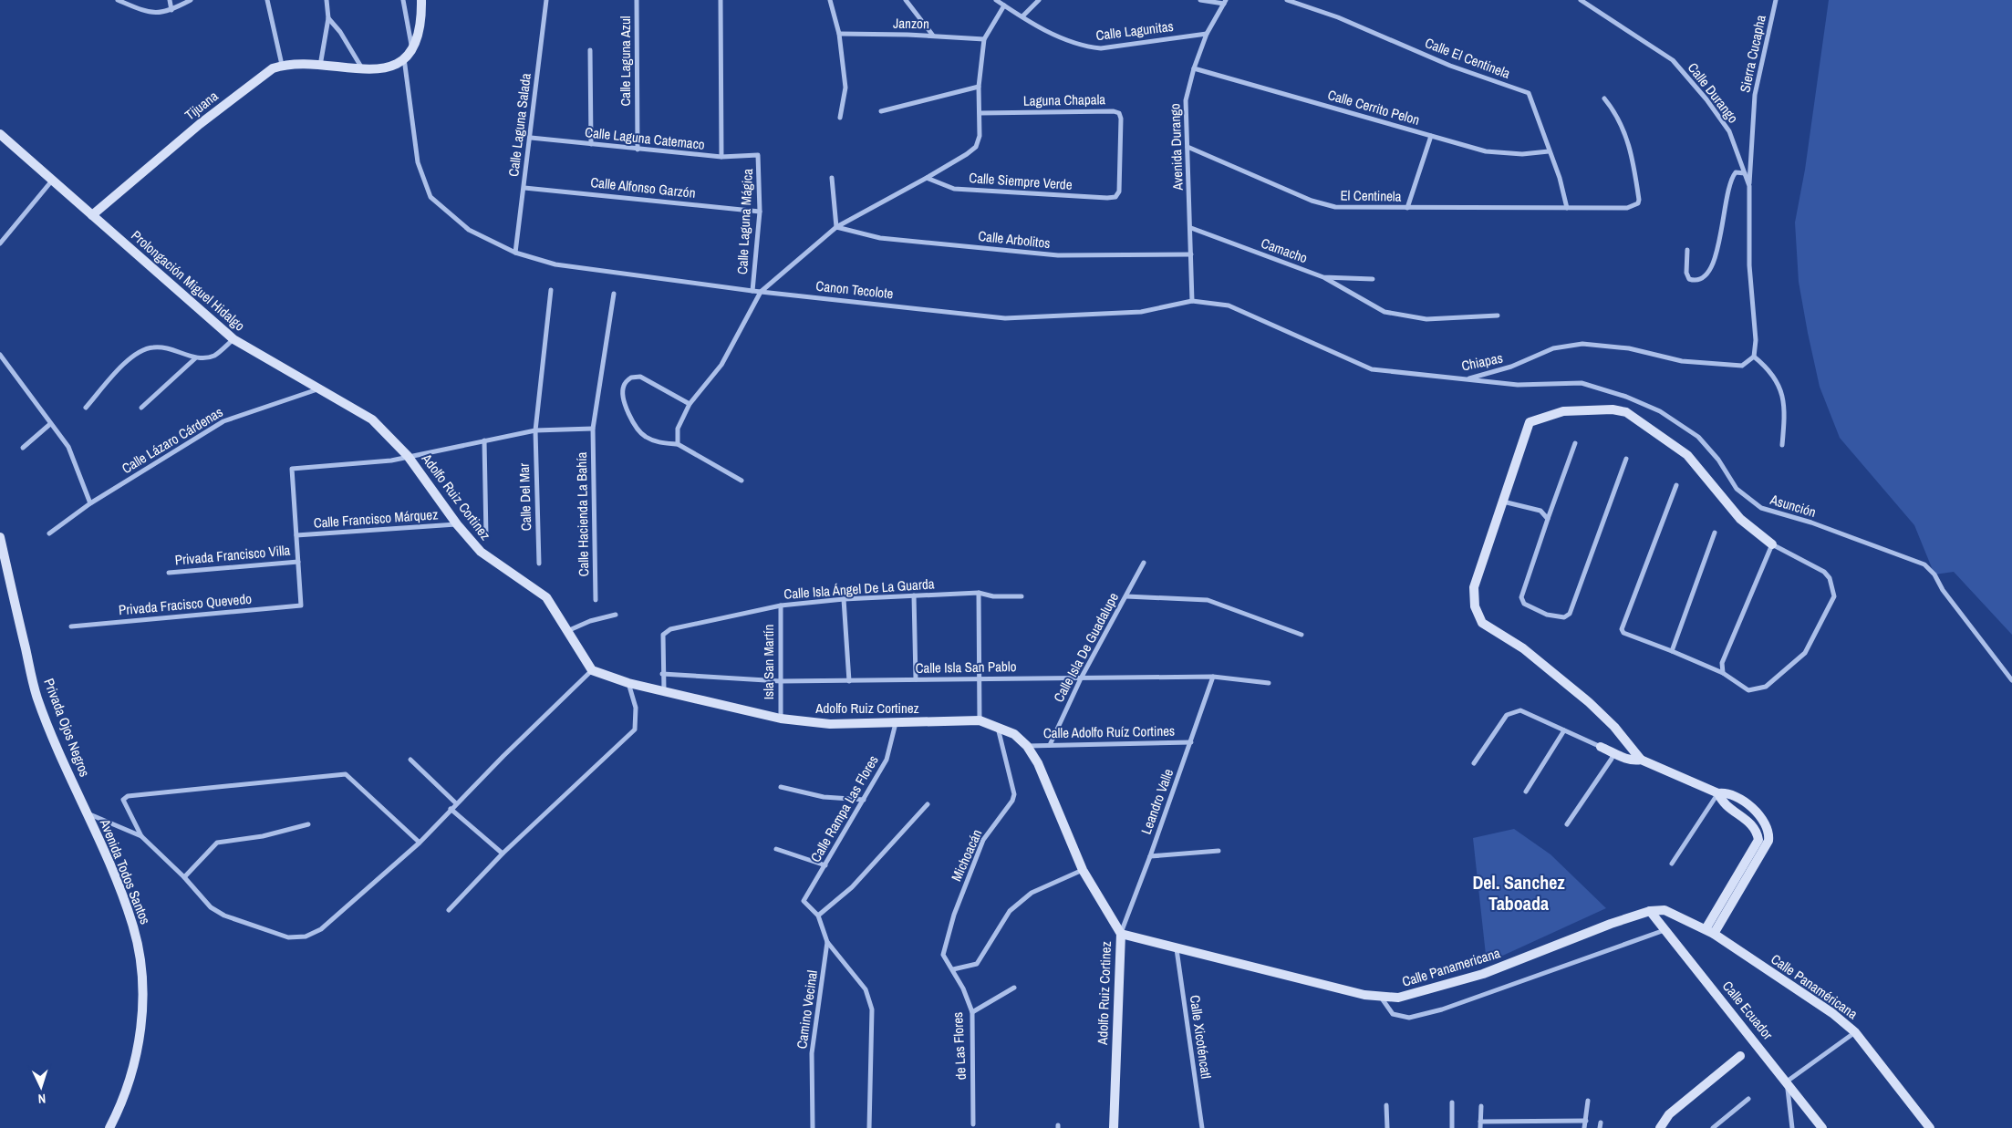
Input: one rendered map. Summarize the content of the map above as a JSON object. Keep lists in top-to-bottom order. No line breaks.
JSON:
{"streets":{"street":["Janzon","Calle Lagunitas","Sierra Cucapha","Calle El Centinela","Calle Laguna Azul","Calle Durango","Laguna Chapala","Tijuana","Calle Cerrito Pelon","Calle Laguna Salada","Calle Laguna Catemaco","Avenida Durango","Calle Siempre Verde","Calle Alfonso Garzón","El Centinela","Calle Laguna Mágica","Calle Arbolitos","Camacho","Prolongación Miguel Hidalgo","Canon Tecolote","Chiapas","Calle Lázaro Cárdenas","Adolfo Ruiz Cortinez","Calle Del Mar","Asunción","Calle Hacienda La Bahía","Calle Francisco Márquez","Privada Francisco Villa","Calle Isla Ángel De La Guarda","Privada Fracisco Quevedo","Calle Isla De Guadalupe","Isla San Martín","Calle Isla San Pablo","Privada Ojos Negros","Calle Adolfo Ruíz Cortines","Leandro Valle","Calle Rampa Las Flores","Michoacán","Avenida Todos Santos","Calle Panamericana","Calle Panaméricana","Camino Vecinal","Calle Ecuador","Calle Xicoténcatl","de Las Flores"]},"crossings":[["Calle Lagunitas","Avenida Durango"],["Sierra Cucapha","Calle Durango"],["Calle El Centinela","Calle Cerrito Pelon"],["Calle El Centinela","El Centinela"],["Calle Laguna Azul","Calle Laguna Catemaco"],["Calle Durango","Chiapas"],["Laguna Chapala","Calle Siempre Verde"],["Tijuana","Prolongación Miguel Hidalgo"],["Calle Cerrito Pelon","Avenida Durango"],["Calle Laguna Salada","Calle Laguna Catemaco"],["Calle Laguna Salada","Calle Alfonso Garzón"],["Calle Laguna Salada","Canon Tecolote"],["Calle Laguna Catemaco","Calle Laguna Mágica"],["Avenida Durango","El Centinela"],["Avenida Durango","Calle Arbolitos"],["Avenida Durango","Camacho"],["Avenida Durango","Canon Tecolote"],["Avenida Durango","Chiapas"],["Calle Alfonso Garzón","Calle Laguna Mágica"],["Calle Laguna Mágica","Canon Tecolote"],["Prolongación Miguel Hidalgo","Calle Lázaro Cárdenas"],["Prolongación Miguel Hidalgo","Adolfo Ruiz Cortinez"],["Canon Tecolote","Chiapas"],["Chiapas","Asunción"],["Calle Lázaro Cárdenas","Adolfo Ruiz Cortinez"],["Adolfo Ruiz Cortinez","Calle Francisco Márquez"],["Adolfo Ruiz Cortinez","Isla San Martín"],["Adolfo Ruiz Cortinez","Calle Adolfo Ruíz Cortines"],["Adolfo Ruiz Cortinez","Leandro Valle"],["Adolfo Ruiz Cortinez","Calle Rampa Las Flores"],["Adolfo Ruiz Cortinez","Michoacán"],["Adolfo Ruiz Cortinez","Calle Panamericana"],["Privada Francisco Villa","Privada Fracisco Quevedo"],["Calle Isla Ángel De La Guarda","Isla San Martín"],["Calle Isla Ángel De La Guarda","Calle Isla San Pablo"],["Calle Isla De Guadalupe","Calle Isla San Pablo"],["Calle Isla De Guadalupe","Calle Adolfo Ruíz Cortines"],["Isla San Martín","Calle Isla San Pablo"],["Calle Isla San Pablo","Leandro Valle"],["Privada Ojos Negros","Avenida Todos Santos"],["Calle Adolfo Ruíz Cortines","Leandro Valle"],["Leandro Valle","Calle Panamericana"],["Calle Rampa Las Flores","Camino Vecinal"],["Michoacán","de Las Flores"],["Calle Panamericana","Calle Panaméricana"],["Calle Panamericana","Calle Ecuador"],["Calle Panamericana","Calle Xicoténcatl"],["Calle Panaméricana","Calle Ecuador"]],"districts":["Del. Sanchez Taboada"],"north":"bottom"}
